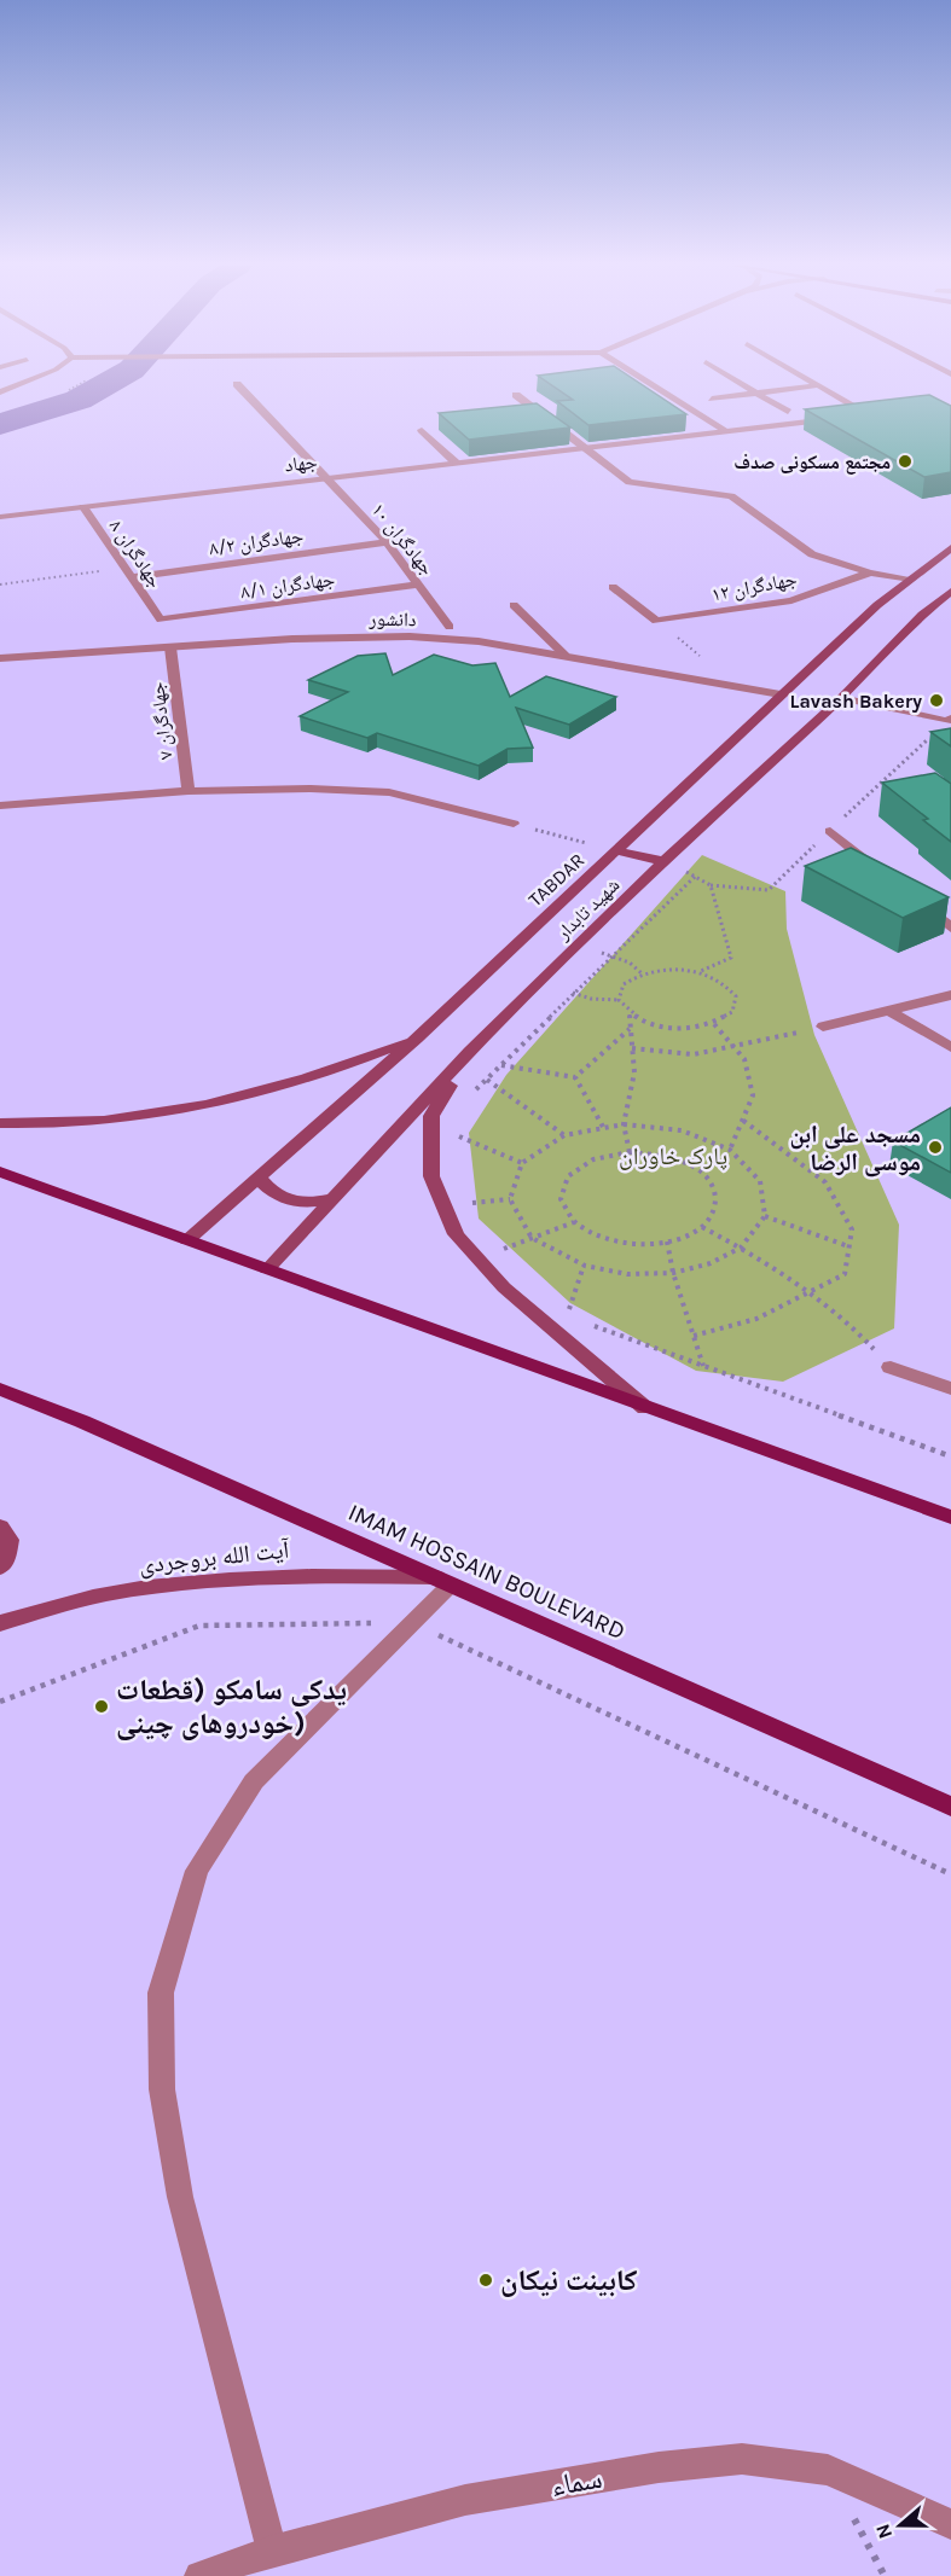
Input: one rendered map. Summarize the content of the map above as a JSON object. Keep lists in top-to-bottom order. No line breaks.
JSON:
{"streets":{"main road":["TABDAR","شهید تابدار","آیت الله بروجردی","IMAM HOSSAIN BOULEVARD"],"street":["جهاد","جهادگران ۱۰","جهادگران ۸/۲","جهادگران ۸","جهادگران ۸/۱","جهادگران ۱۲","دانشور","جهادگران ۷","سماء"]},"crossings":[["جهاد","جهادگران ۱۰"],["جهاد","جهادگران ۸"],["جهادگران ۱۰","جهادگران ۸/۲"],["جهادگران ۱۰","جهادگران ۸/۱"],["جهادگران ۸/۲","جهادگران ۸"],["جهادگران ۸","جهادگران ۸/۱"],["جهادگران ۱۲","TABDAR"],["دانشور","جهادگران ۷"],["دانشور","TABDAR"],["آیت الله بروجردی","IMAM HOSSAIN BOULEVARD"]],"parks":["پارک خاوران"],"places":["مجتمع مسکونی صدف","Lavash Bakery","مسجد علی ابن موسی الرضا","یدکی سامکو (قطعات خودروهای چینی)","کابینت نیکان"],"north":"left"}
